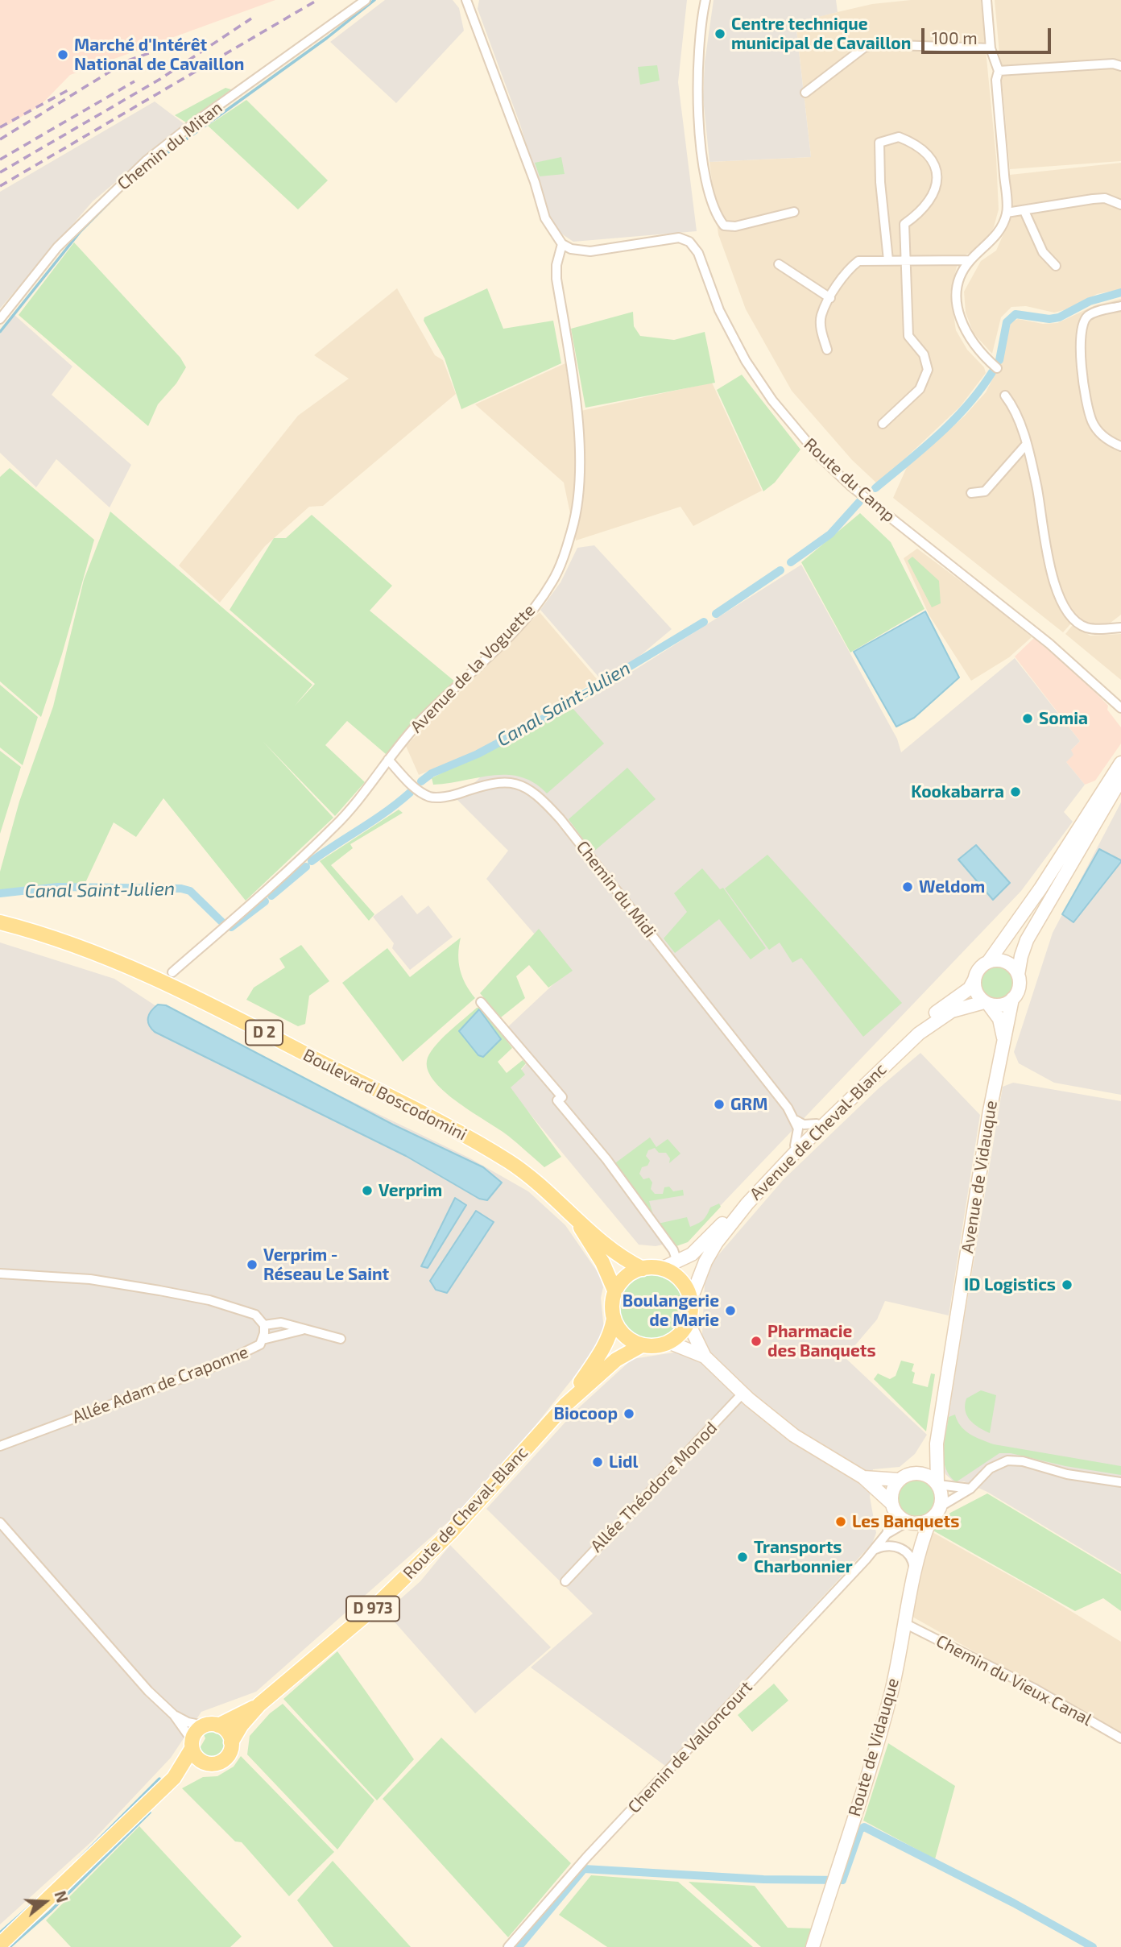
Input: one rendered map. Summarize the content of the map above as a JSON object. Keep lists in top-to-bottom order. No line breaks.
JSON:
{"streets":{"main road":["D 2","Boulevard Boscodomini","Route de Cheval-Blanc","D 973"],"street":["Chemin du Mitan","Route du Camp","Avenue de la Voguette","Chemin du Midi","Avenue de Cheval-Blanc","Avenue de Vidauque","Allée Adam de Craponne","Allée Théodore Monod","Chemin du Vieux Canal","Chemin de Valloncourt","Route de Vidauque"]},"crossings":[["Route du Camp","Avenue de la Voguette"],["Avenue de la Voguette","Chemin du Midi"],["Boulevard Boscodomini","Avenue de Cheval-Blanc"],["Boulevard Boscodomini","D 973"],["Avenue de Cheval-Blanc","Avenue de Vidauque"],["Avenue de Cheval-Blanc","D 973"],["Avenue de Vidauque","Chemin de Valloncourt"],["Avenue de Vidauque","Route de Vidauque"],["Route de Cheval-Blanc","D 973"],["Chemin du Vieux Canal","Route de Vidauque"],["Chemin de Valloncourt","Route de Vidauque"]],"water":["Canal Saint-Julien"],"places":["Centre technique municipal de Cavaillon","Marché d'Intérêt National de Cavaillon","Somia","Kookabarra","Weldom","GRM","Verprim","Verprim - Réseau Le Saint","ID Logistics","Boulangerie de Marie","Pharmacie des Banquets","Biocoop","Lidl","Les Banquets","Transports Charbonnier"],"scale_bar":"100 m","north":"right"}
